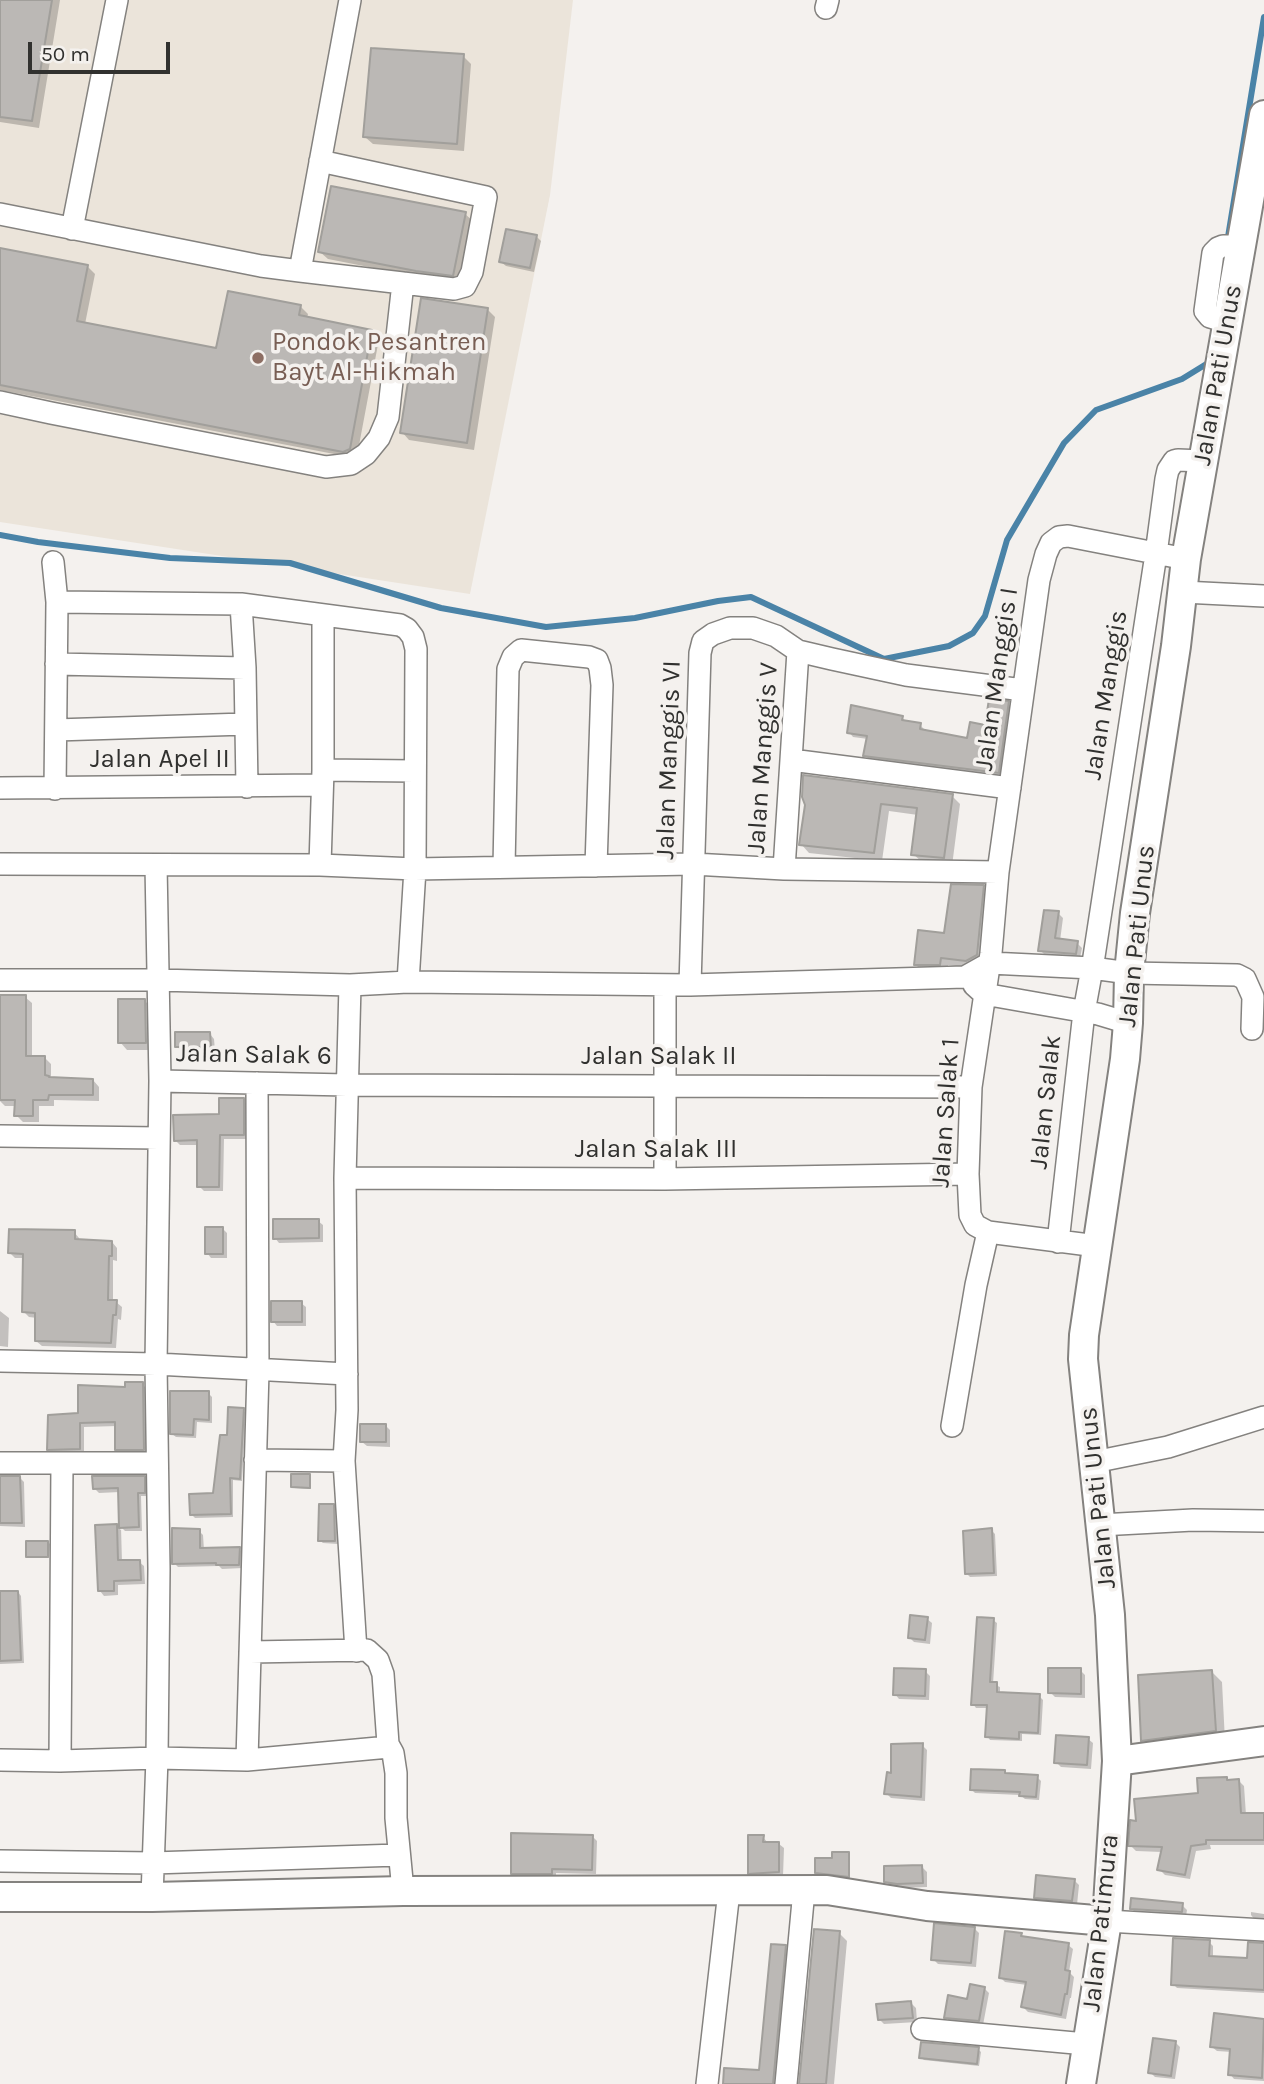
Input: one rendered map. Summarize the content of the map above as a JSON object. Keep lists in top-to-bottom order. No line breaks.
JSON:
{"streets":{"main road":["Jalan Pati Unus","Jalan Patimura"],"street":["Jalan Manggis I","Jalan Manggis","Jalan Manggis V","Jalan Apel II","Jalan Manggis VI","Jalan Salak 6","Jalan Salak II","Jalan Salak","Jalan Salak 1","Jalan Salak III"]},"crossings":[["Jalan Pati Unus","Jalan Manggis I"],["Jalan Pati Unus","Jalan Manggis"],["Jalan Pati Unus","Jalan Salak"],["Jalan Pati Unus","Jalan Patimura"],["Jalan Manggis I","Jalan Manggis"],["Jalan Manggis I","Jalan Salak 1"],["Jalan Manggis","Jalan Salak"],["Jalan Manggis V","Jalan Manggis VI"],["Jalan Salak 6","Jalan Salak II"],["Jalan Salak II","Jalan Salak 1"],["Jalan Salak 1","Jalan Salak III"]],"places":["Pondok Pesantren Bayt Al-Hikmah"],"scale_bar":"50 m"}
